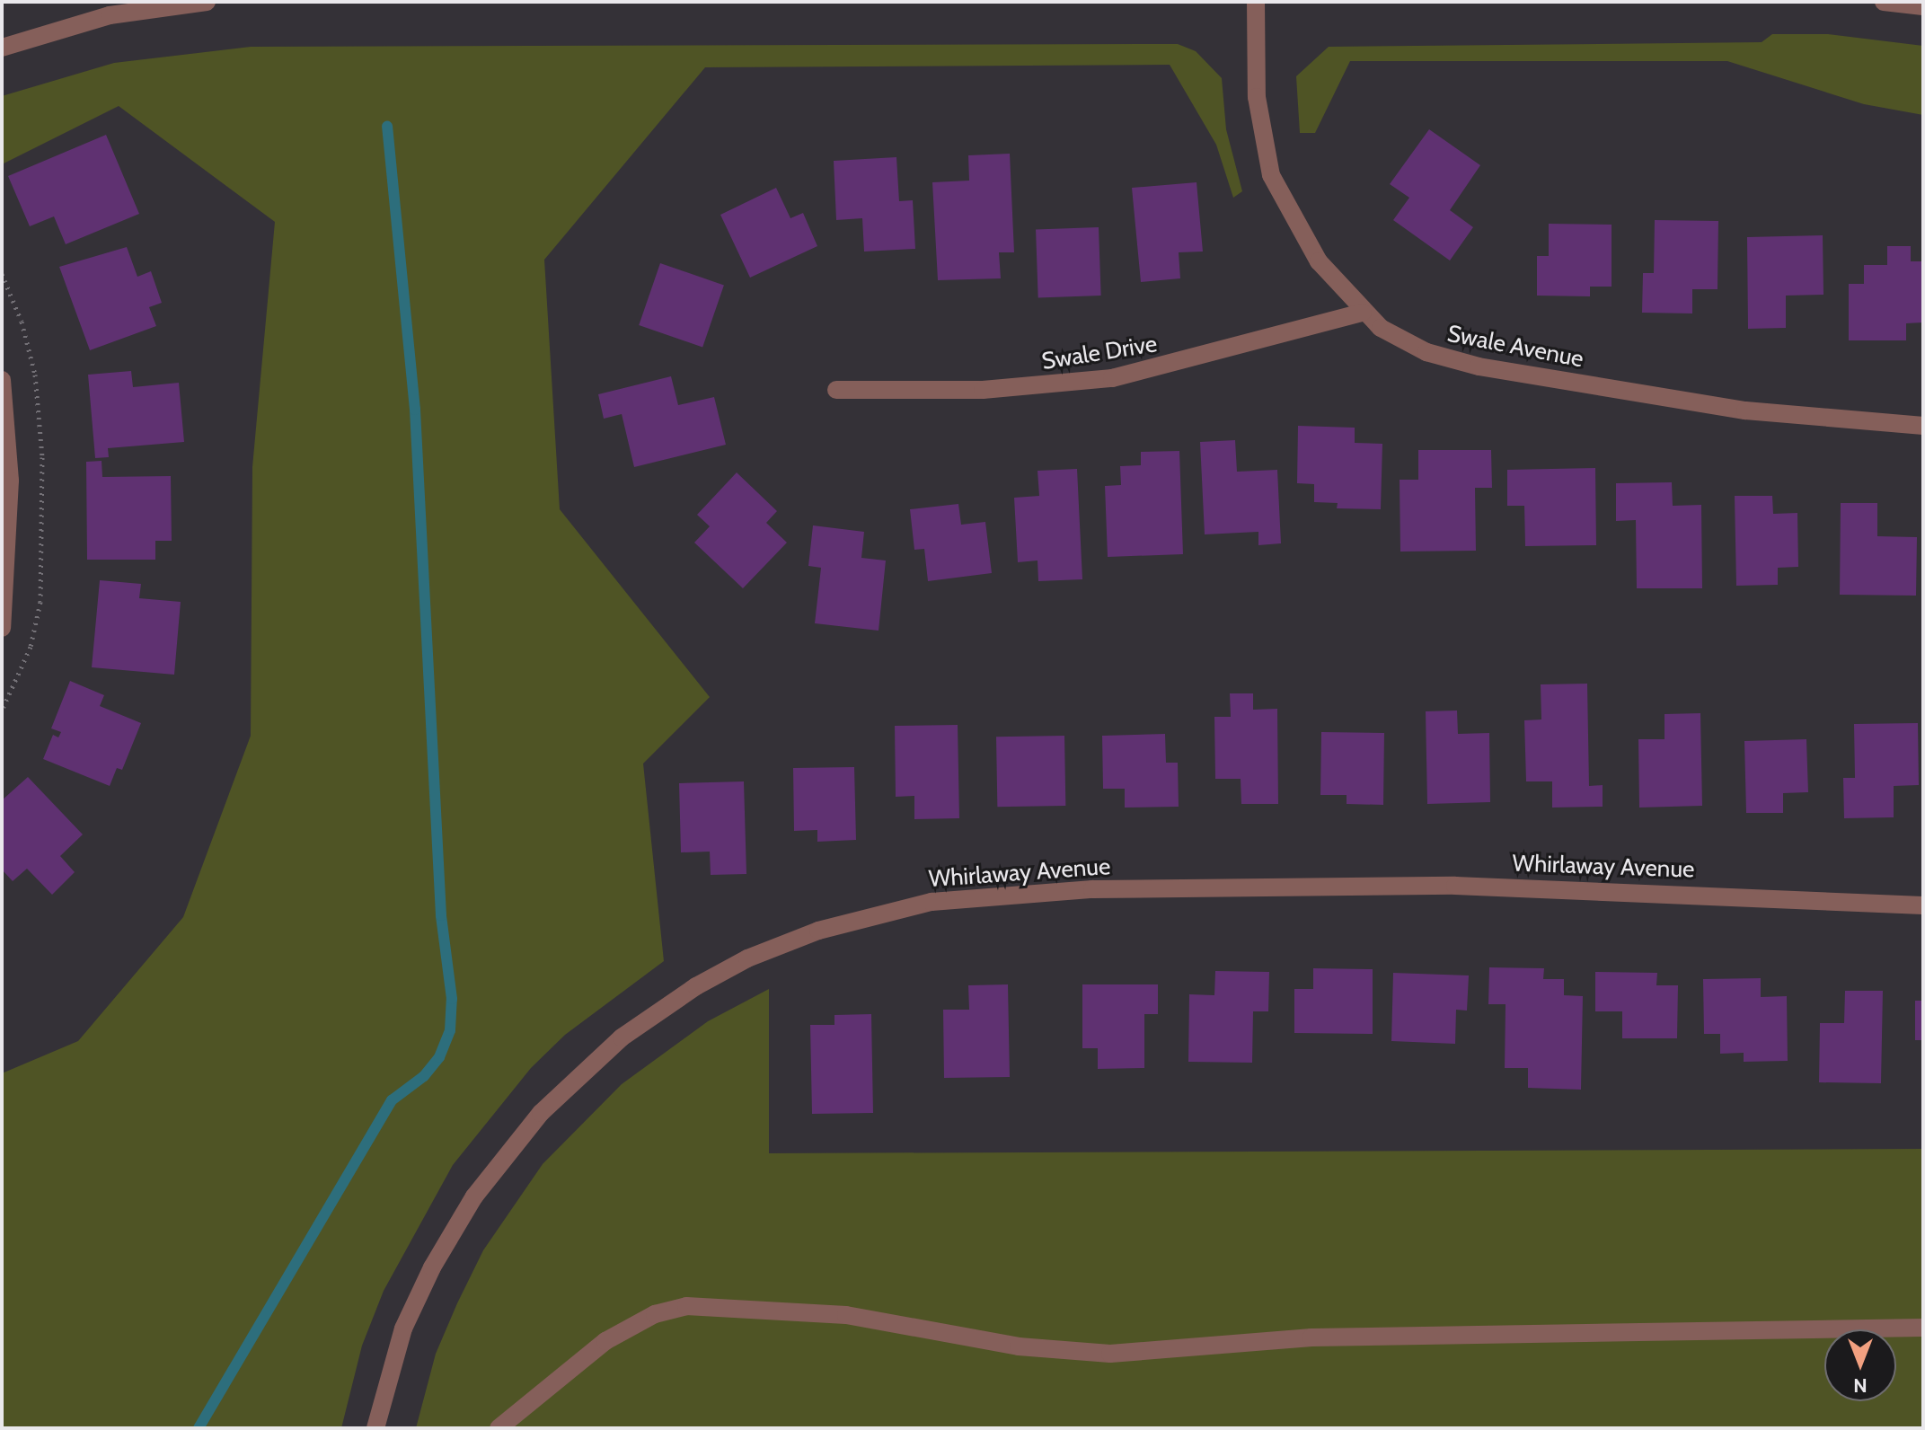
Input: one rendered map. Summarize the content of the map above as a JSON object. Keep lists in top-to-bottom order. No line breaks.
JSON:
{"streets":{"street":["Swale Avenue","Swale Drive","Whirlaway Avenue"]},"crossings":[["Swale Avenue","Swale Drive"]],"north":"bottom"}
